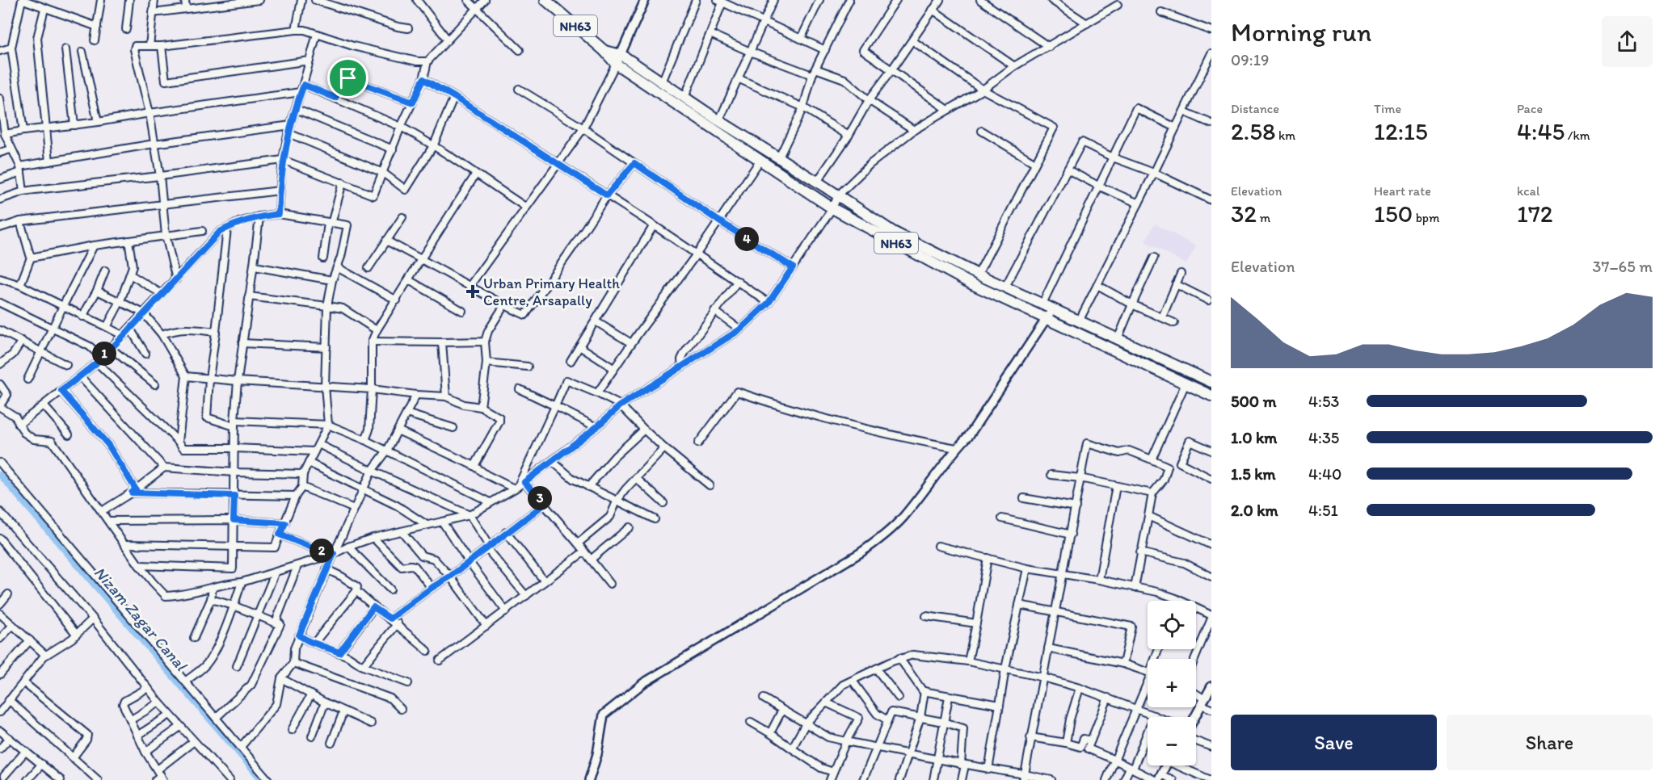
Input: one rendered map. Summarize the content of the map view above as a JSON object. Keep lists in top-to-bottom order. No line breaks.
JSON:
{"streets":{"highway":["NH63"]},"water":["Nizam Zagar Canal"],"places":{"health":["Urban Primary Health Centre, Arsapally"]},"page":{"heading":["Morning run","09:19"],"stats":[["Distance","2.58 km"],["Time","12:15"],["Pace","4:45 /km"],["Elevation","32 m"],["Heart rate","150 bpm"],["kcal","172"]],"pins":["4","1","3","2"],"chart":["Elevation","37–65 m"],"list":[{"name":"500 m","note":"4:53"},{"name":"1.0 km","note":"4:35"},{"name":"1.5 km","note":"4:40"},{"name":"2.0 km","note":"4:51"}],"map_buttons":["+","−"],"buttons":["Save","Share"]}}
